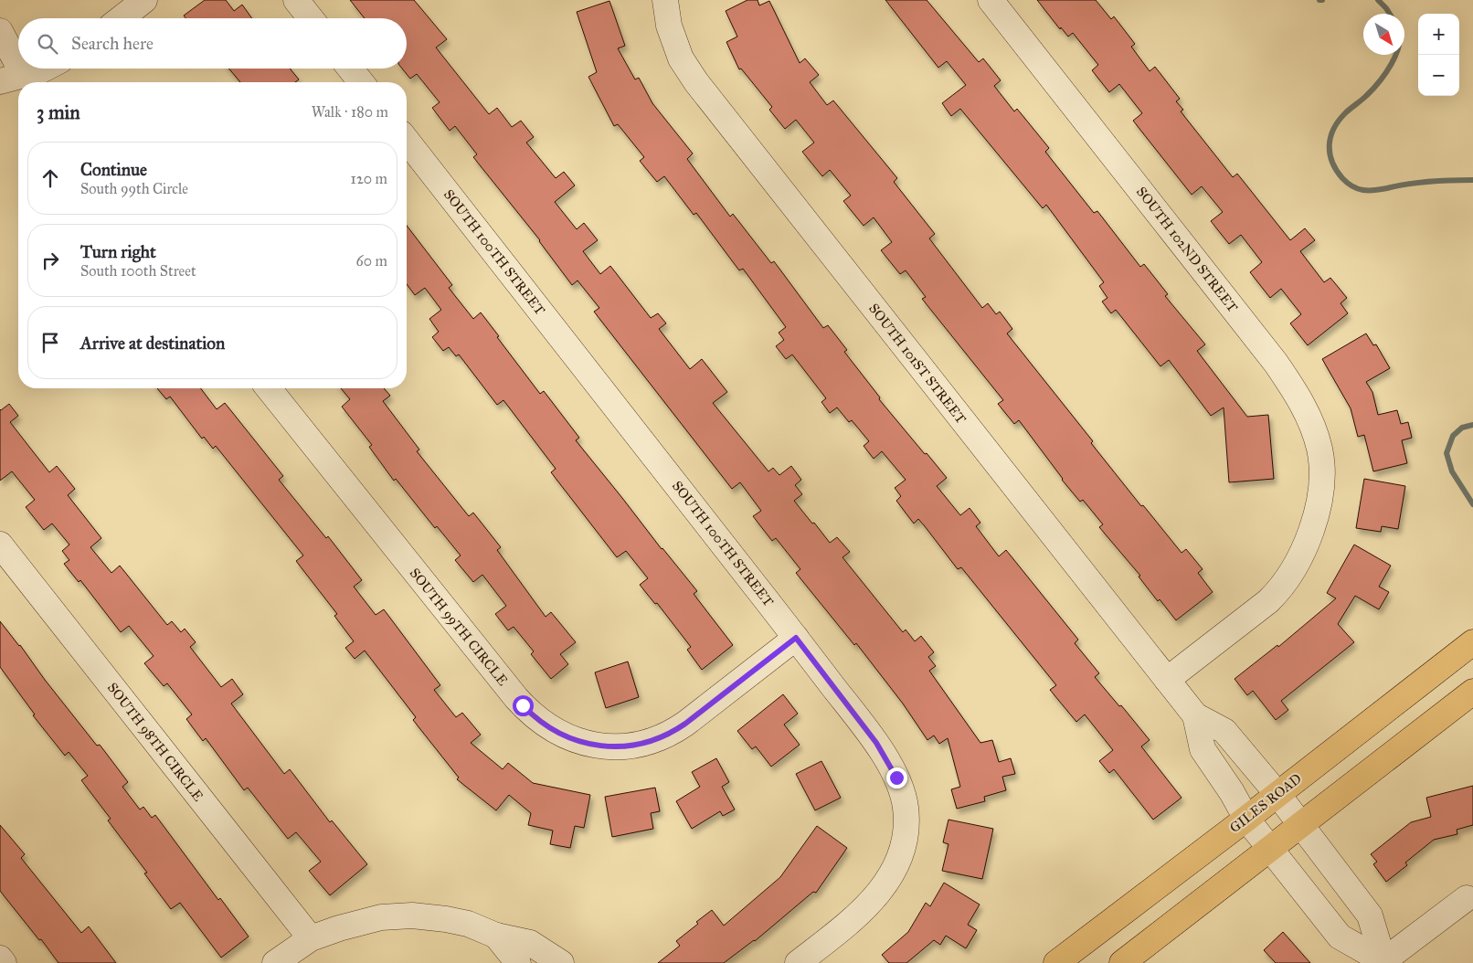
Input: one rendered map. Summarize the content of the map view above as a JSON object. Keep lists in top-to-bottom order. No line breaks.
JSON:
{"streets":{"main road":["GILES ROAD"],"street":["SOUTH 102ND STREET","SOUTH 100TH STREET","SOUTH 101ST STREET","SOUTH 99TH CIRCLE","SOUTH 98TH CIRCLE"]},"crossings":[["SOUTH 102ND STREET","SOUTH 101ST STREET"],["SOUTH 100TH STREET","SOUTH 99TH CIRCLE"],["SOUTH 101ST STREET","GILES ROAD"]],"north":"bottom right","page":{"map_buttons":["+","−"],"search":"Search here","heading":["3 min","Walk · 180 m"],"list":[["Continue","South 99th Circle","120 m"],["Turn right","South 100th Street","60 m"],"Arrive at destination"]}}
